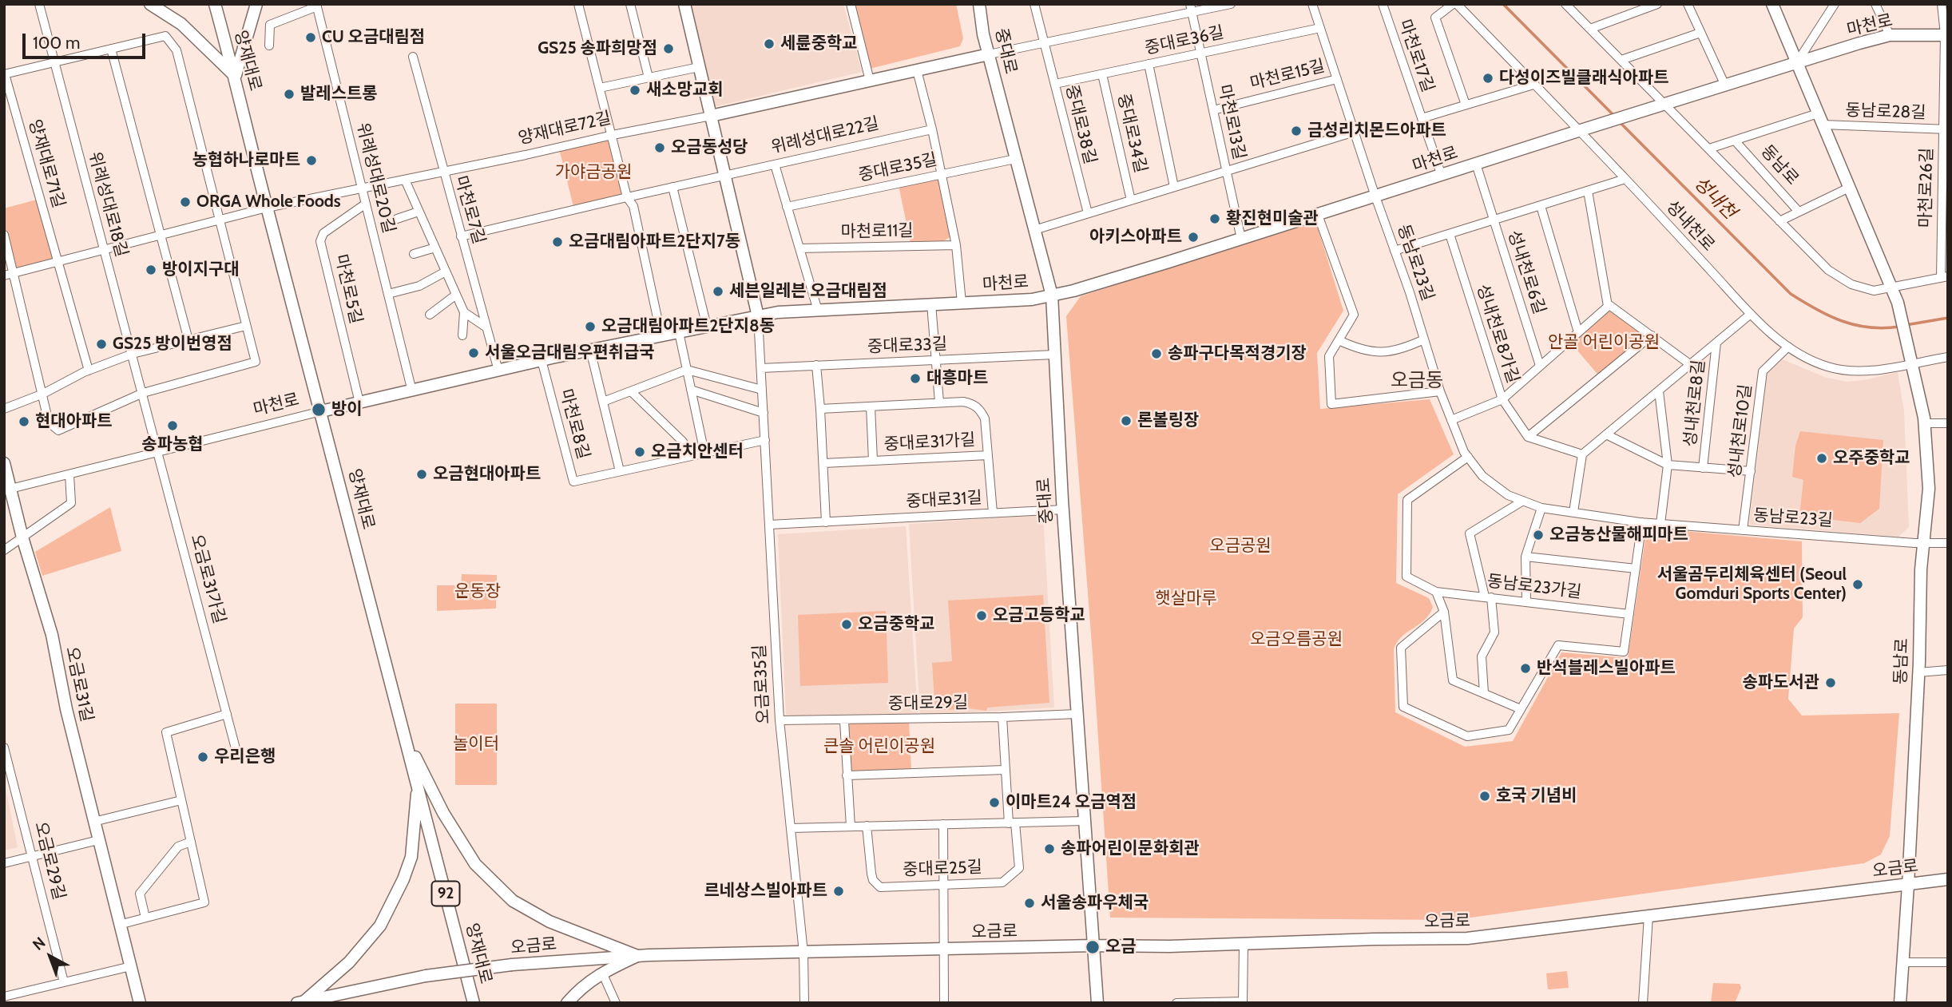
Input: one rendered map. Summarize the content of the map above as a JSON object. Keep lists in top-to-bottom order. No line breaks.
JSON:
{"streets":{"main road":["마천로","중대로","양재대로","양재대로72길","동남로","오금로31길","오금로","92"],"street":["중대로36길","마천로17길","마천로15길","동남로28길","마천로13길","중대로38길","중대로34길","위례성대로22길","양재대로71길","중대로35길","위례성대로20길","마천로26길","위례성대로18길","마천로7길","성내천로","마천로11길","동남로23길","성내천로6길","마천로5길","성내천로8가길","중대로33길","성내천로8길","마천로8길","성내천로10길","중대로31가길","중대로31길","오금로31가길","동남로23가길","오금로35길","중대로29길","오금로29길","중대로25길"]},"crossings":[["마천로","중대로"],["마천로","마천로17길"],["마천로","양재대로"],["마천로","마천로15길"],["마천로","마천로13길"],["마천로","위례성대로20길"],["마천로","마천로26길"],["마천로","위례성대로18길"],["마천로","마천로7길"],["마천로","성내천로"],["마천로","동남로23길"],["마천로","성내천로6길"],["마천로","마천로5길"],["마천로","마천로8길"],["마천로","오금로31가길"],["마천로","오금로31길"],["마천로","오금로35길"],["중대로36길","마천로15길"],["중대로36길","마천로13길"],["중대로36길","중대로38길"],["중대로36길","중대로34길"],["중대로","양재대로72길"],["중대로","중대로34길"],["중대로","중대로35길"],["중대로","중대로33길"],["중대로","중대로31길"],["중대로","중대로29길"],["중대로","오금로"],["마천로17길","성내천로"],["양재대로","양재대로72길"],["마천로15길","마천로13길"],["마천로15길","중대로34길"],["마천로15길","동남로23길"],["동남로28길","동남로"],["동남로28길","마천로26길"],["마천로13길","중대로34길"],["중대로38길","중대로34길"],["양재대로72길","위례성대로20길"],["양재대로72길","마천로7길"],["위례성대로22길","마천로7길"],["동남로","성내천로"],["동남로","동남로23길"],["동남로","오금로"],["위례성대로20길","마천로5길"],["위례성대로18길","오금로31가길"],["성내천로","성내천로6길"],["성내천로","성내천로8길"],["성내천로","성내천로10길"],["동남로23길","성내천로6길"],["동남로23길","성내천로10길"],["동남로23길","동남로23가길"],["성내천로6길","성내천로8가길"],["중대로33길","오금로35길"],["성내천로8길","성내천로10길"],["마천로8길","오금로35길"],["중대로31가길","중대로31길"],["중대로31길","오금로35길"],["오금로35길","중대로29길"],["오금로35길","오금로"],["중대로29길","중대로25길"]],"districts":["오금동"],"water":["성내천"],"parks":["가야금공원","안골 어린이공원","오금공원","운동장","햇살마루","오금오름공원","놀이터","큰솔 어린이공원"],"places":["CU 오금대림점","세륜중학교","GS25 송파희망점","다성이즈빌클래식아파트","새소망교회","발레스트롱","금성리치몬드아파트","오금동성당","농협하나로마트","ORGA Whole Foods","황진현미술관","아키스아파트","오금대림아파트2단지7동","방이지구대","세븐일레븐 오금대림점","오금대림아파트2단지8동","GS25 방이번영점","서울오금대림우편취급국","송파구다목적경기장","대흥마트","방이","론볼링장","현대아파트","송파농협","오금치안센터","오주중학교","오금현대아파트","오금농산물해피마트","서울곰두리체육센터 (Seoul Gomduri Sports Center)","오금고등학교","오금중학교","반석블레스빌아파트","송파도서관","우리은행","호국 기념비","이마트24 오금역점","송파어린이문화회관","르네상스빌아파트","서울송파우체국","오금"],"scale_bar":"100 m","north":"top left"}
